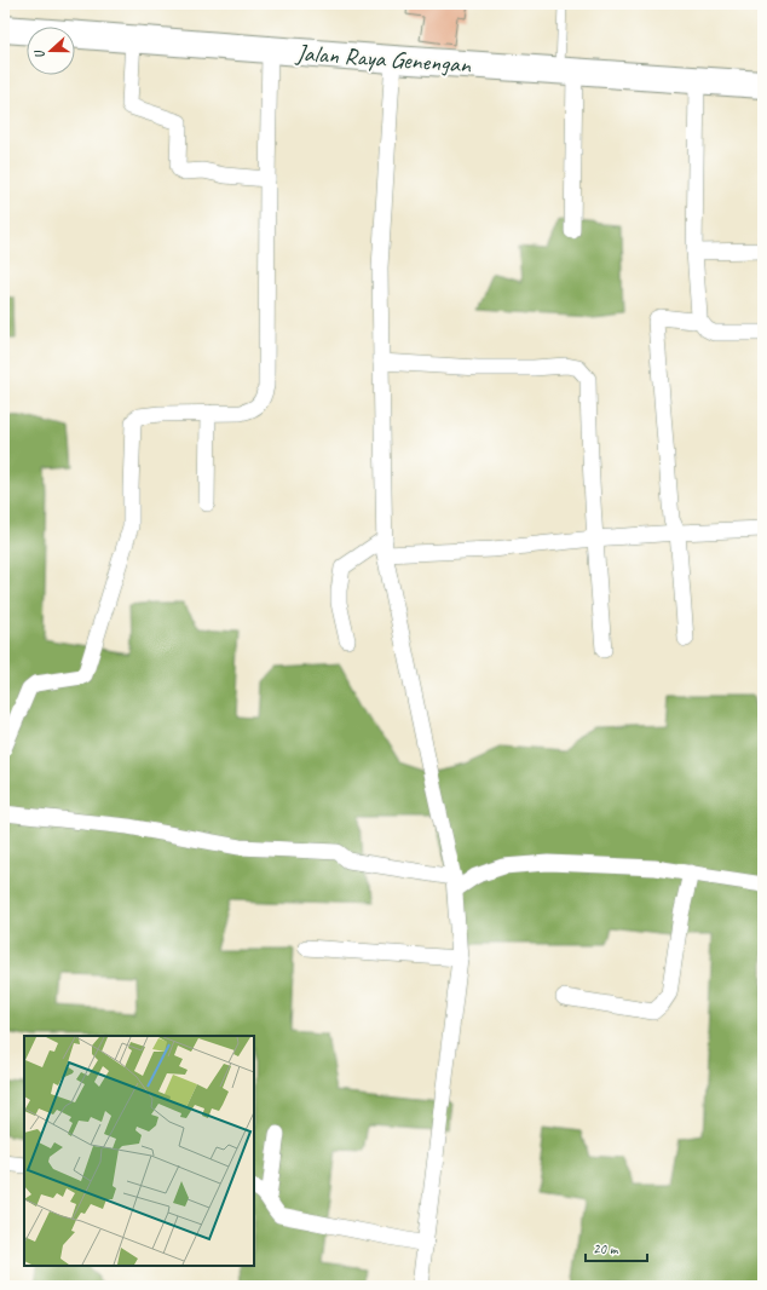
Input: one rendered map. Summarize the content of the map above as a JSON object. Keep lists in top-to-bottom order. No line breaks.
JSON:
{"streets":{"highway":["Jalan Raya Genengan"]},"scale_bar":"20 m","north":"left"}
